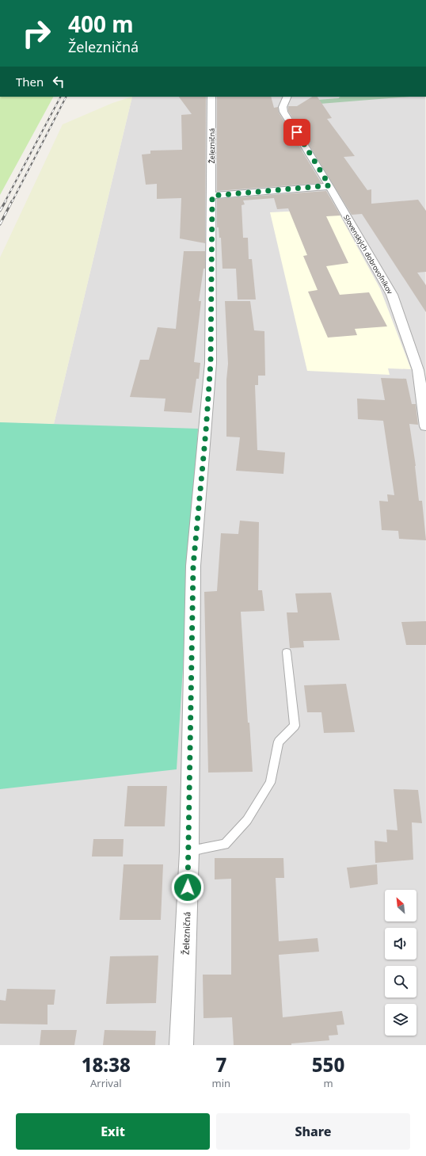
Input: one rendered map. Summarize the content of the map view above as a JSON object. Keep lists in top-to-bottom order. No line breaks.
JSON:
{"streets":{"street":["Železničná","Slovenských dobrovoľníkov"]},"north":"top left","page":{"turn":["400 m","Železničná"],"then":"Then","eta":["18:38","Arrival","7","min","550","m"],"buttons":["Exit","Share"]}}
